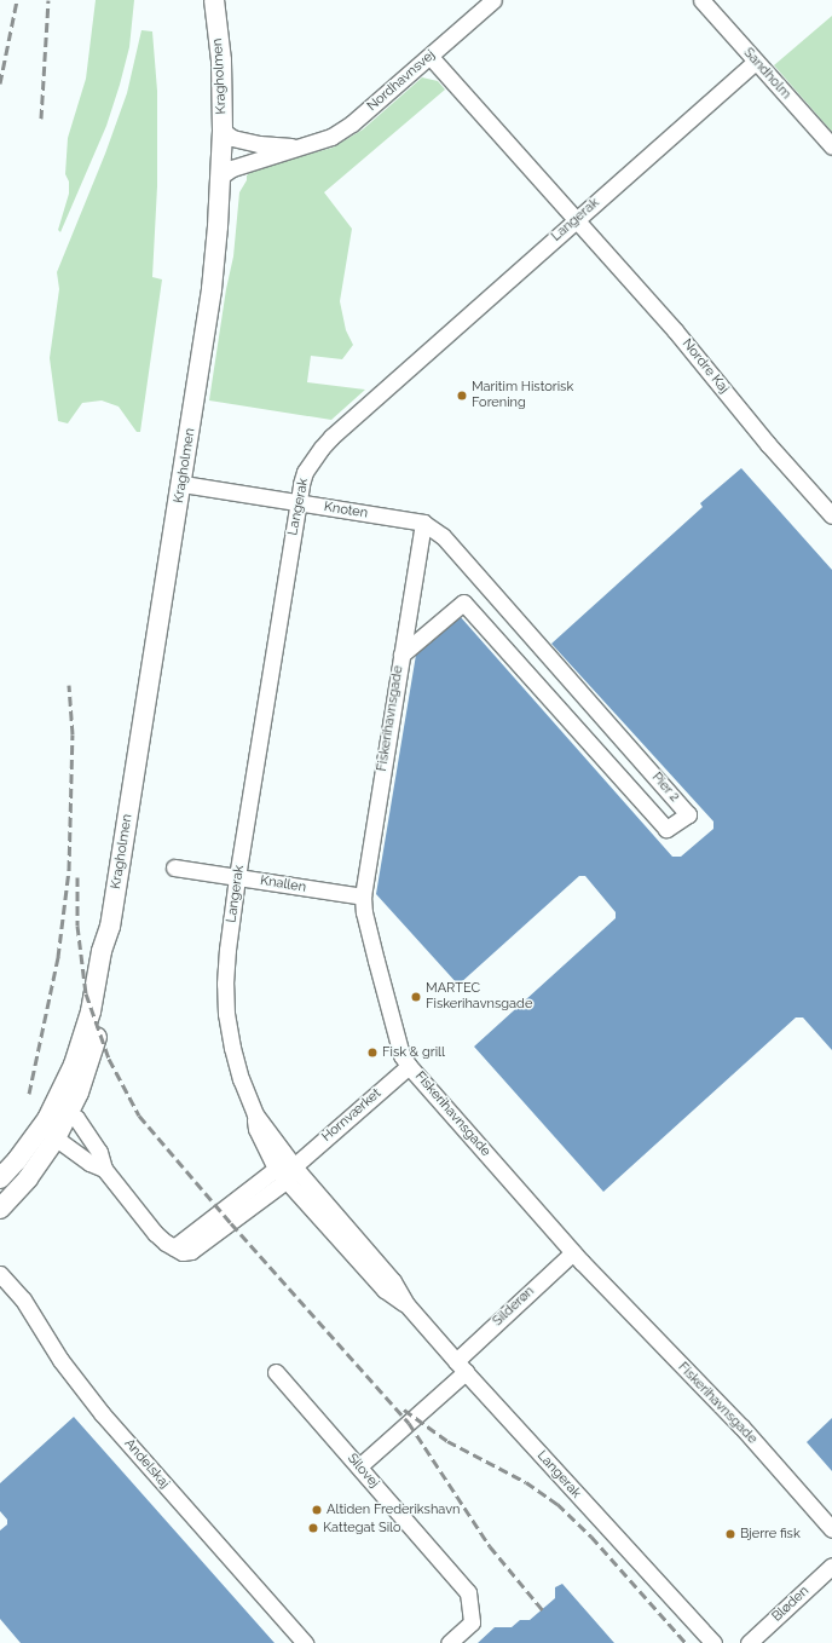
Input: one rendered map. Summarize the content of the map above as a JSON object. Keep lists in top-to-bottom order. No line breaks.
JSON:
{"streets":{"street":["Sandholm","Kragholmen","Nordhavnsvej","Langerak","Nordre Kaj","Knoten","Fiskerihavnsgade","Pier 2","Knallen","Hornværket","Silderøn","Andelskaj","Silovej","Bløden"]},"crossings":[["Sandholm","Langerak"],["Kragholmen","Nordhavnsvej"],["Kragholmen","Knoten"],["Nordhavnsvej","Nordre Kaj"],["Langerak","Nordre Kaj"],["Langerak","Knoten"],["Langerak","Knallen"],["Langerak","Hornværket"],["Langerak","Silderøn"],["Knoten","Fiskerihavnsgade"],["Knoten","Pier 2"],["Fiskerihavnsgade","Pier 2"],["Fiskerihavnsgade","Knallen"],["Fiskerihavnsgade","Hornværket"],["Fiskerihavnsgade","Silderøn"],["Silderøn","Silovej"]],"places":["Maritim Historisk Forening","MARTEC Fiskerihavnsgade","Fisk & grill","Altiden Frederikshavn","Kattegat Silo","Bjerre fisk"]}
